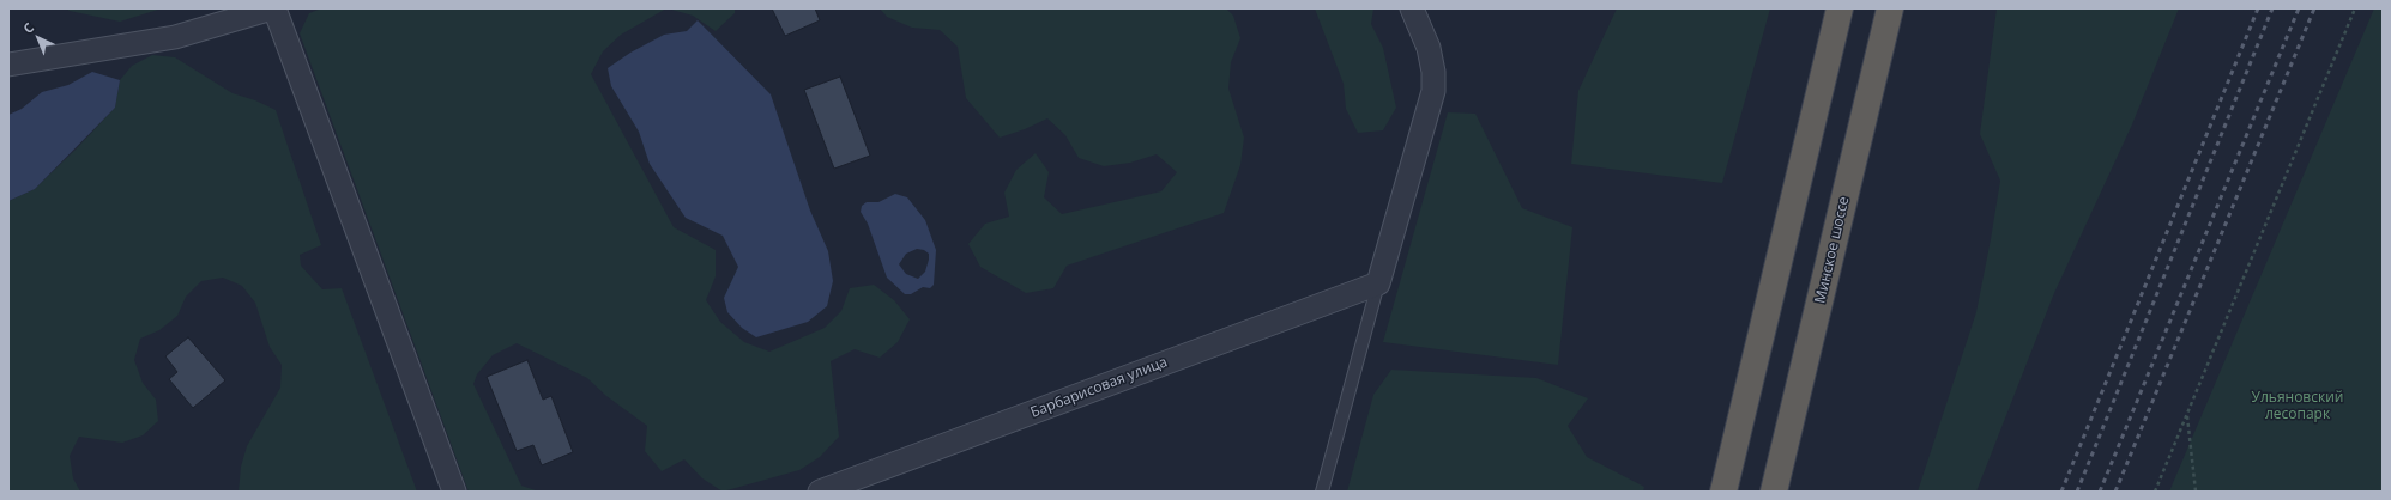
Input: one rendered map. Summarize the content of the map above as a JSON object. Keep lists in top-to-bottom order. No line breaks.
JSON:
{"streets":{"highway":["Минское шоссе"],"street":["Барбарисовая улица"]},"parks":["Ульяновский лесопарк"],"north":"top left"}
